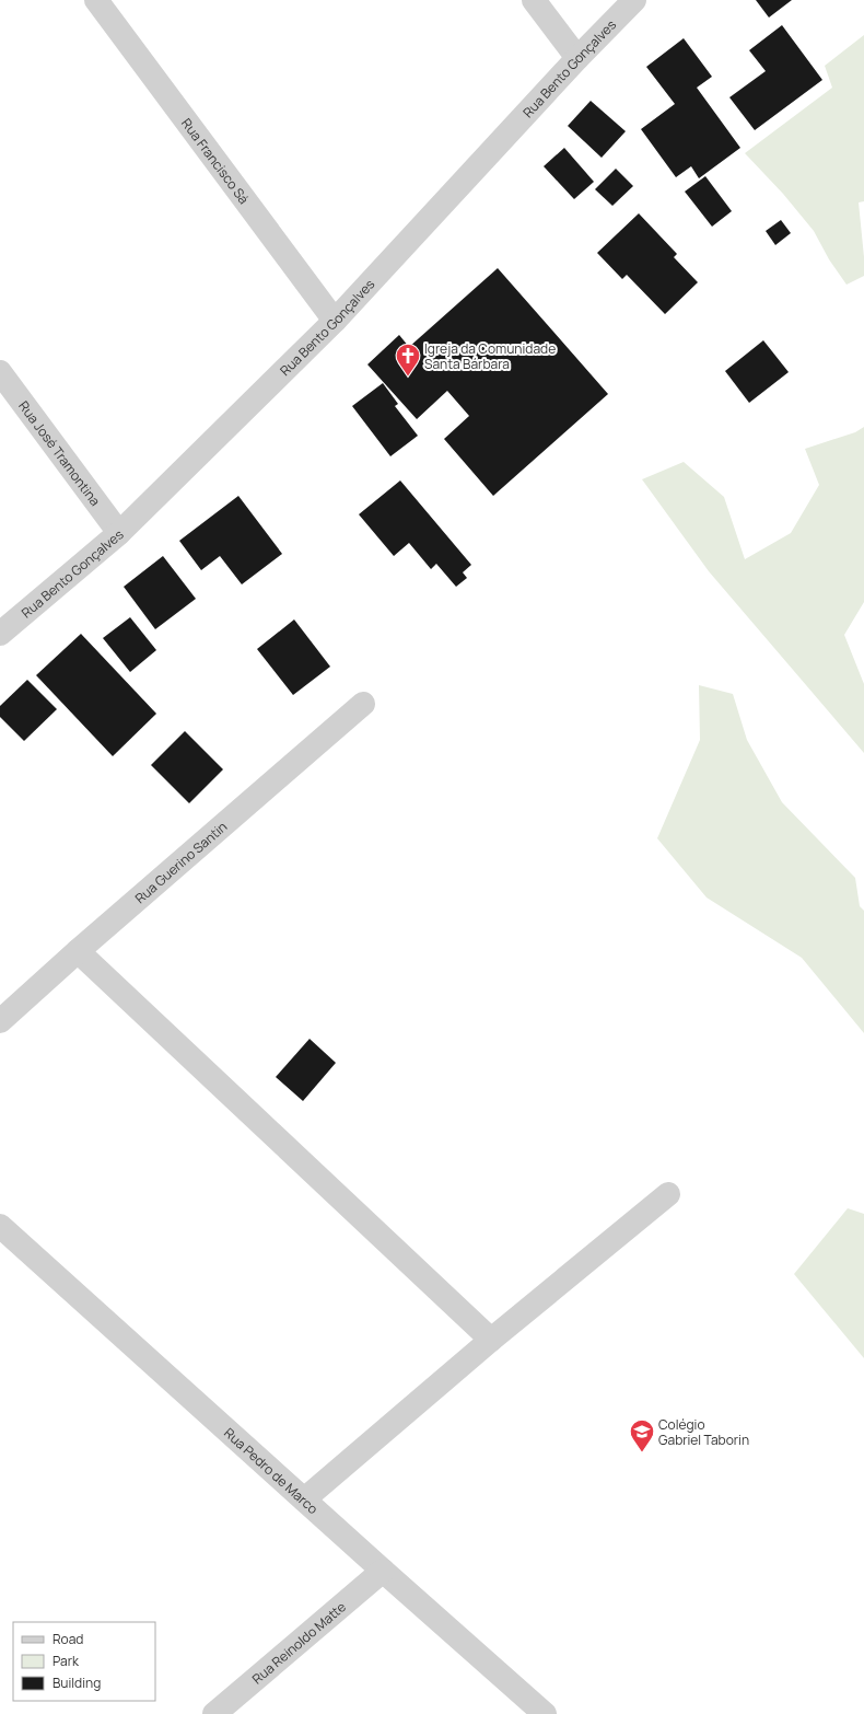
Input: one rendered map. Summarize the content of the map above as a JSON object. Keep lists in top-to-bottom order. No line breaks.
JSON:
{"streets":{"street":["Rua Bento Gonçalves","Rua Francisco Sá","Rua José Tramontina","Rua Guerino Santin","Rua Pedro de Marco","Rua Reinoldo Matte"]},"crossings":[["Rua Bento Gonçalves","Rua Francisco Sá"],["Rua Bento Gonçalves","Rua José Tramontina"],["Rua Pedro de Marco","Rua Reinoldo Matte"]],"places":{"church":["Igreja da Comunidade Santa Bárbara"],"school or university":["Colégio Gabriel Taborin"]},"legend":["Road","Park","Building"]}
